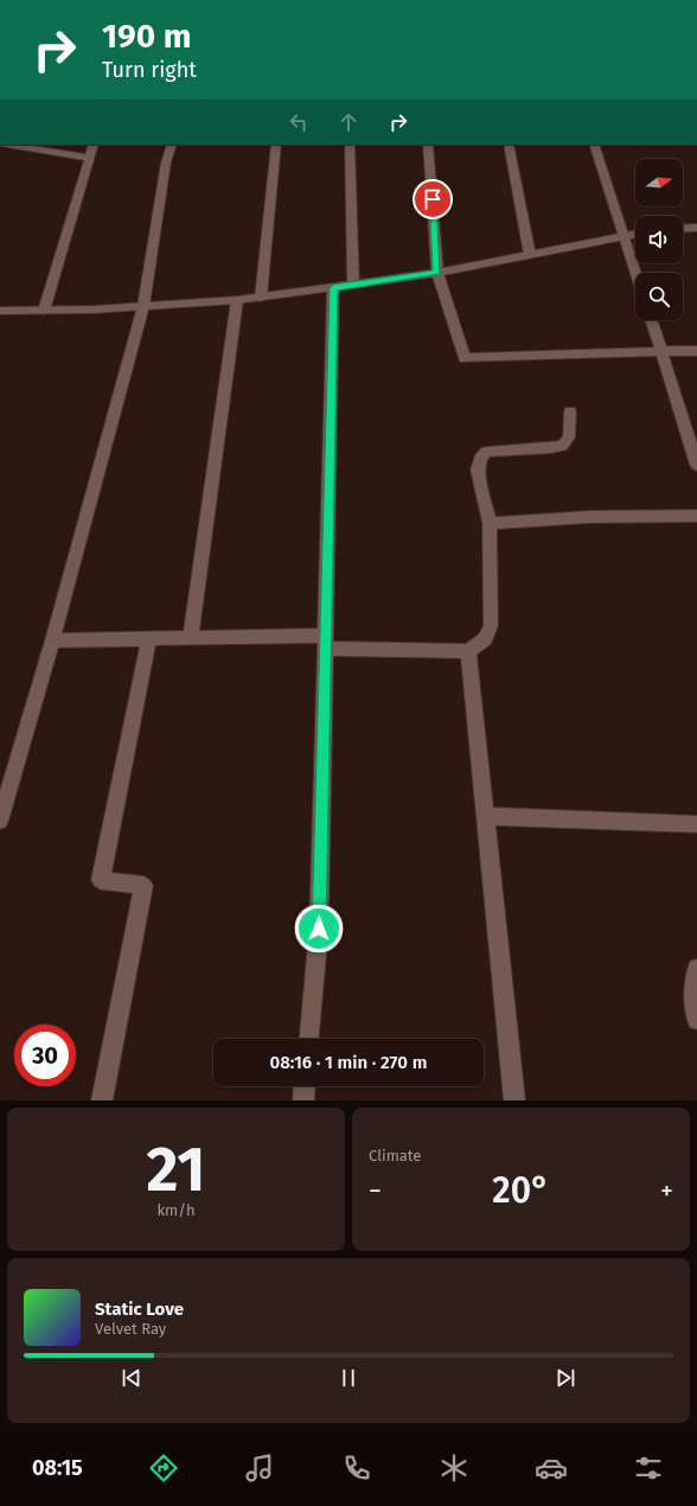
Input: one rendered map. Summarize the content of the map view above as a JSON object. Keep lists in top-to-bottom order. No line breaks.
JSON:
{"north":"right","page":{"turn":["190 m","Turn right"],"limit":"30","trip":"08:16 · 1 min · 270 m","tile":[["21","km/h"],"Climate"],"heat":["−","20°","+"],"song":["Static Love","Velvet Ray"],"tabs":"08:15"}}
